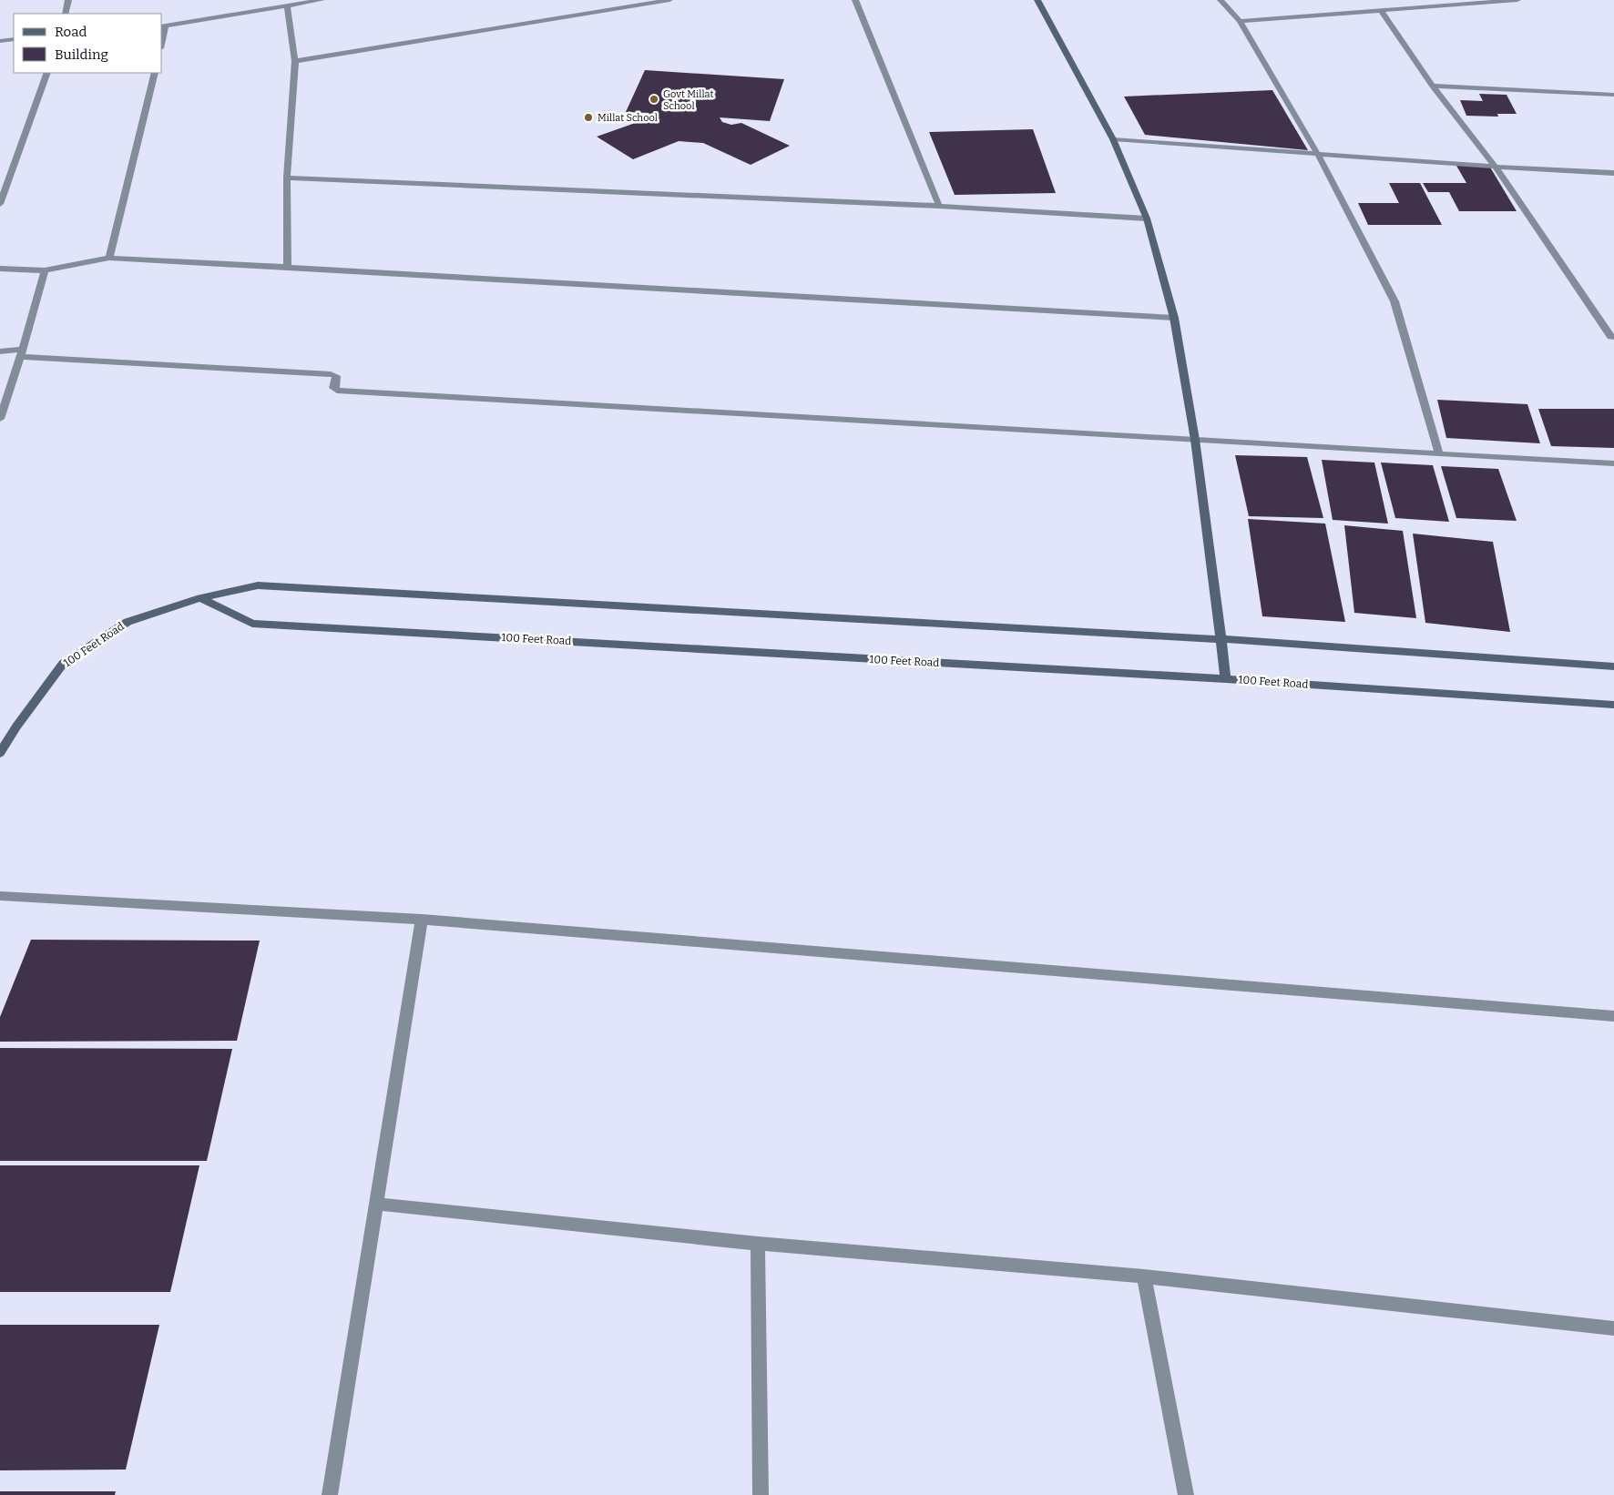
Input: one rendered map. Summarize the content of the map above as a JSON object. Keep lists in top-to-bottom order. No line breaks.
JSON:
{"streets":{"main road":["100 Feet Road"]},"places":["Govt Millat School","Millat School"],"legend":["Road","Building"]}
